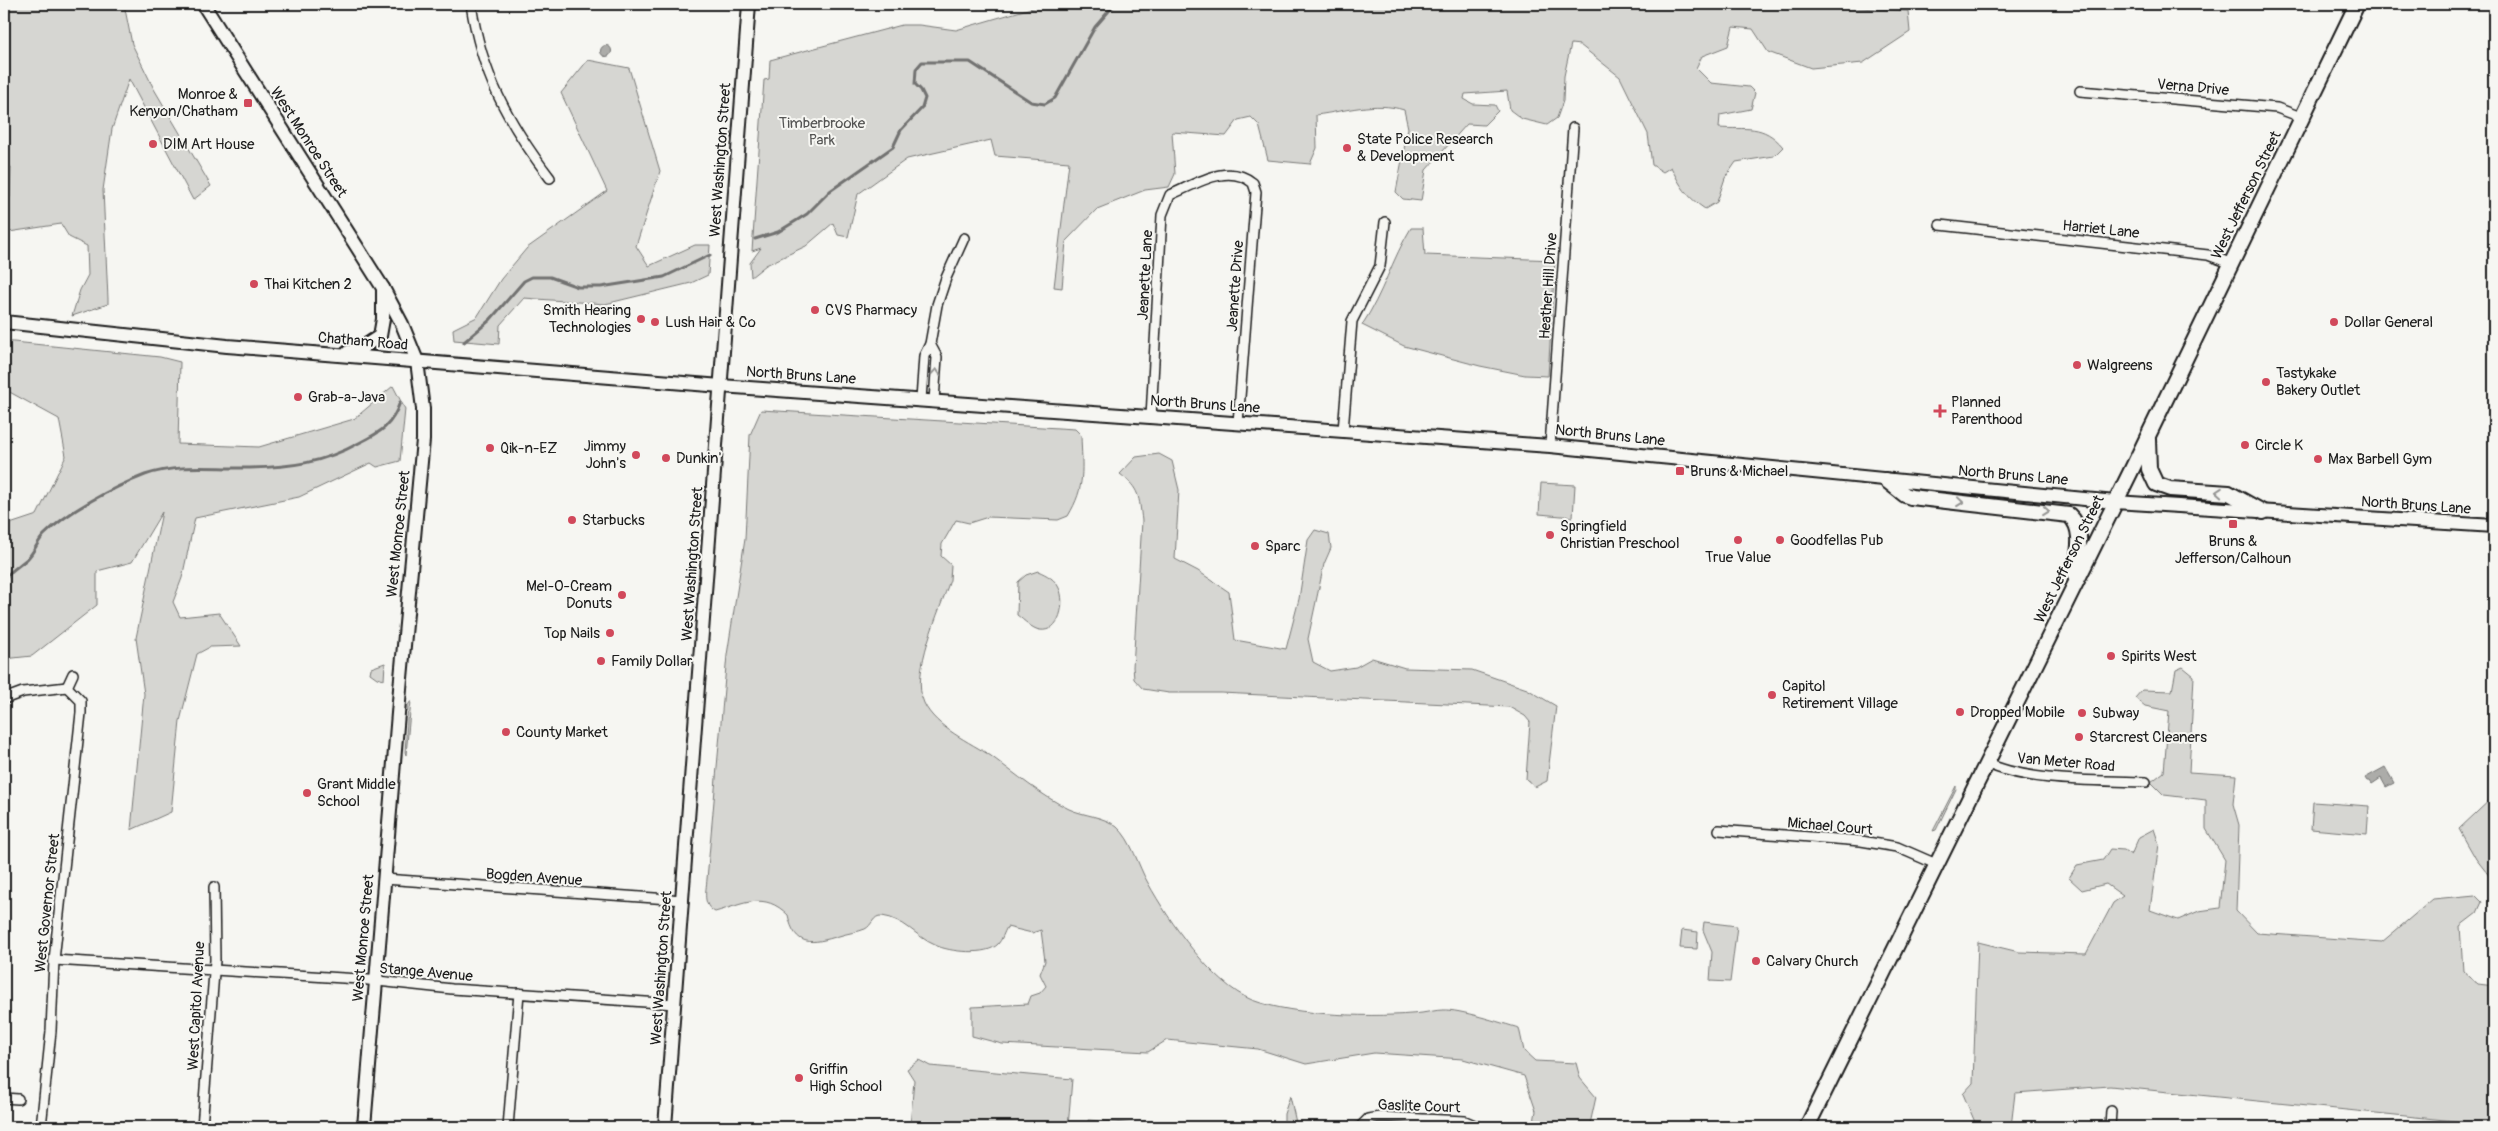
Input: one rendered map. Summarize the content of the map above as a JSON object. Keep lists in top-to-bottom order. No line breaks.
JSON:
{"streets":{"main road":["West Monroe Street","West Washington Street","West Jefferson Street","Chatham Road","North Bruns Lane"],"street":["Verna Drive","Harriet Lane","Jeanette Lane","Jeanette Drive","Heather Hill Drive","Van Meter Road","Michael Court","Bogden Avenue","West Governor Street","Stange Avenue","West Capitol Avenue","Gaslite Court"]},"crossings":[["Verna Drive","West Jefferson Street"],["West Monroe Street","Chatham Road"],["West Monroe Street","Bogden Avenue"],["West Monroe Street","Stange Avenue"],["West Washington Street","Chatham Road"],["West Washington Street","North Bruns Lane"],["West Washington Street","Bogden Avenue"],["West Washington Street","Stange Avenue"],["West Jefferson Street","Harriet Lane"],["West Jefferson Street","North Bruns Lane"],["West Jefferson Street","Van Meter Road"],["West Jefferson Street","Michael Court"],["Jeanette Lane","Jeanette Drive"],["Jeanette Lane","North Bruns Lane"],["Jeanette Drive","North Bruns Lane"],["Heather Hill Drive","North Bruns Lane"],["Chatham Road","North Bruns Lane"],["West Governor Street","Stange Avenue"],["Stange Avenue","West Capitol Avenue"]],"parks":["Timberbrooke Park"],"places":{"transit":["Monroe & Kenyon/Chatham","Bruns & Michael","Bruns & Jefferson/Calhoun"],"other":["DIM Art House","State Police Research & Development","Thai Kitchen 2","CVS Pharmacy","Smith Hearing Technologies","Lush Hair & Co","Dollar General","Walgreens","Tastykake Bakery Outlet","Grab-a-Java","Circle K","Qik-n-EZ","Jimmy John's","Dunkin'","Max Barbell Gym","Starbucks","Springfield Christian Preschool","True Value","Goodfellas Pub","Sparc","Mel-O-Cream Donuts","Top Nails","Spirits West","Family Dollar","Capitol Retirement Village","Dropped Mobile","Subway","County Market","Starcrest Cleaners","Grant Middle School","Calvary Church","Griffin High School"],"health":["Planned Parenthood"]}}
